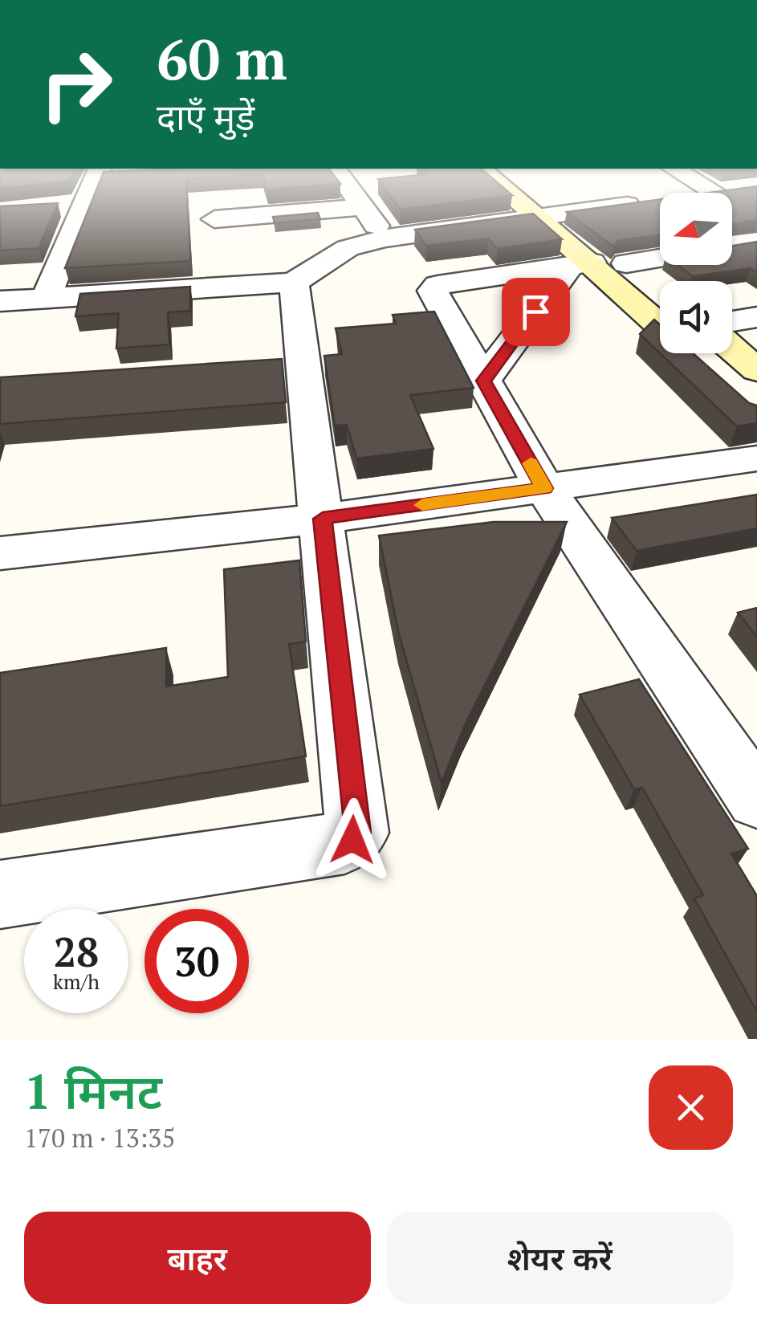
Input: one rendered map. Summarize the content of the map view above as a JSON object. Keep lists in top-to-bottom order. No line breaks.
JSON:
{"north":"left","page":{"turn":["60 m","दाएँ मुड़ें"],"speed":"28 km/h","limit":"30","heading":["1 मिनट","170 m · 13:35"],"buttons":["बाहर","शेयर करें"]}}
